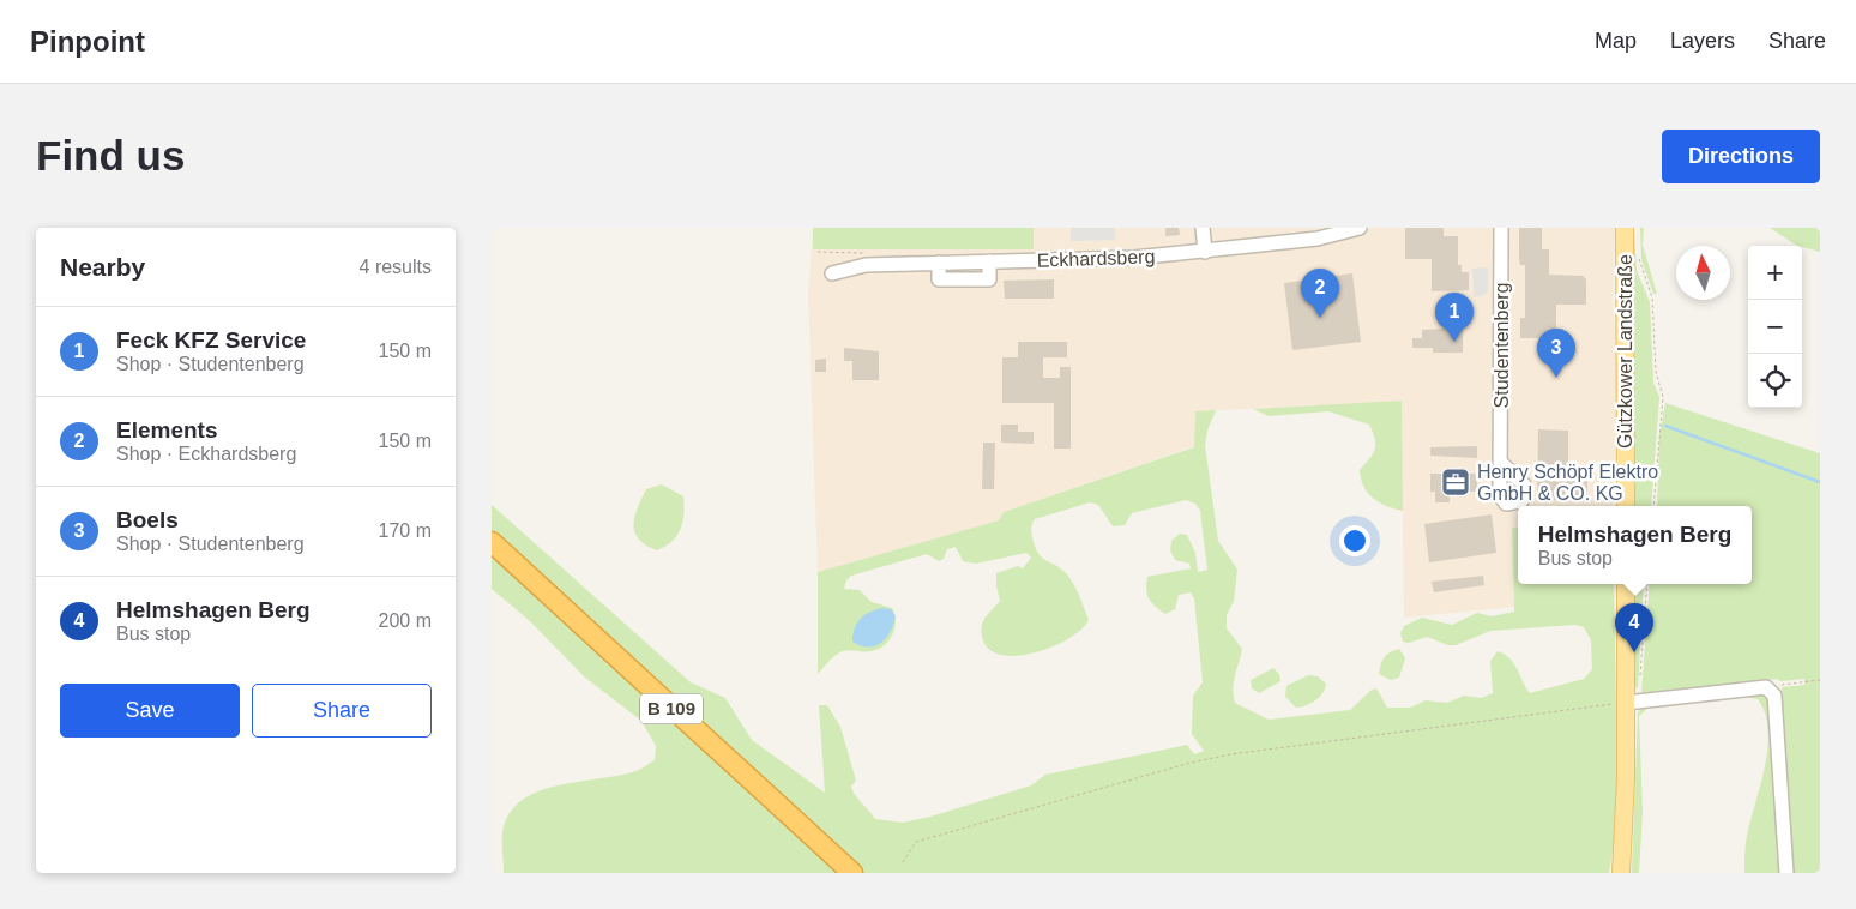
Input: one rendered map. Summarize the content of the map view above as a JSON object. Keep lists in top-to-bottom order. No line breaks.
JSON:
{"streets":{"highway":["B 109"],"main road":["Gützkower Landstraße"],"street":["Eckhardsberg","Studentenberg"]},"places":{"office":["Henry Schöpf Elektro GmbH & CO. KG"]},"north":"top","page":{"header":"Pinpoint","nav":["Map","Layers","Share"],"buttons":["Directions",["Save","Share"]],"title":"Find us","heading":["Nearby","4 results"],"map_buttons":["+","−"],"pins":["2","1","3","4"],"list":[{"mark":"1","name":"Feck KFZ Service","note":"Shop · Studentenberg","value":"150 m"},{"mark":"2","name":"Elements","note":"Shop · Eckhardsberg","value":"150 m"},{"mark":"3","name":"Boels","note":"Shop · Studentenberg","value":"170 m"},{"mark":"4","name":"Helmshagen Berg","note":"Bus stop","value":"200 m"}],"popup":["Helmshagen Berg","Bus stop"]}}
